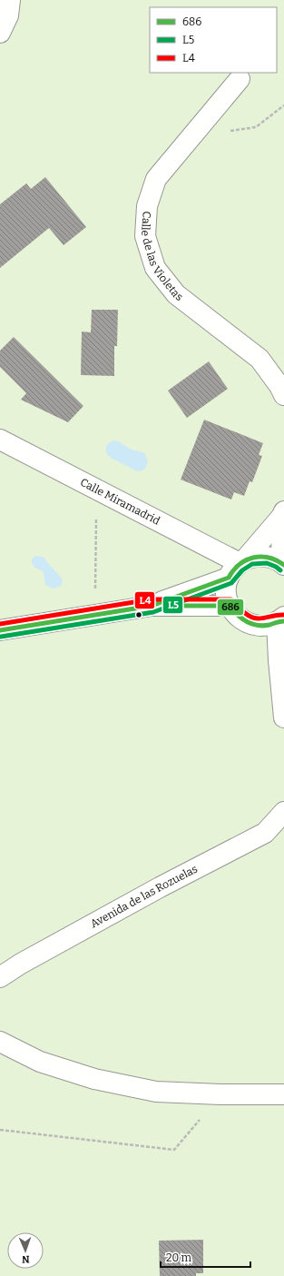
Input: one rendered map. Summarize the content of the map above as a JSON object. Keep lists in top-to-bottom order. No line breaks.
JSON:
{"streets":{"street":["Calle de las Violetas","Calle Miramadrid","Avenida de las Rozuelas"]},"lines":["transit line 686","transit line L5","transit line L4"],"legend":["686","L5","L4"],"scale_bar":"20 m","north":"bottom"}
